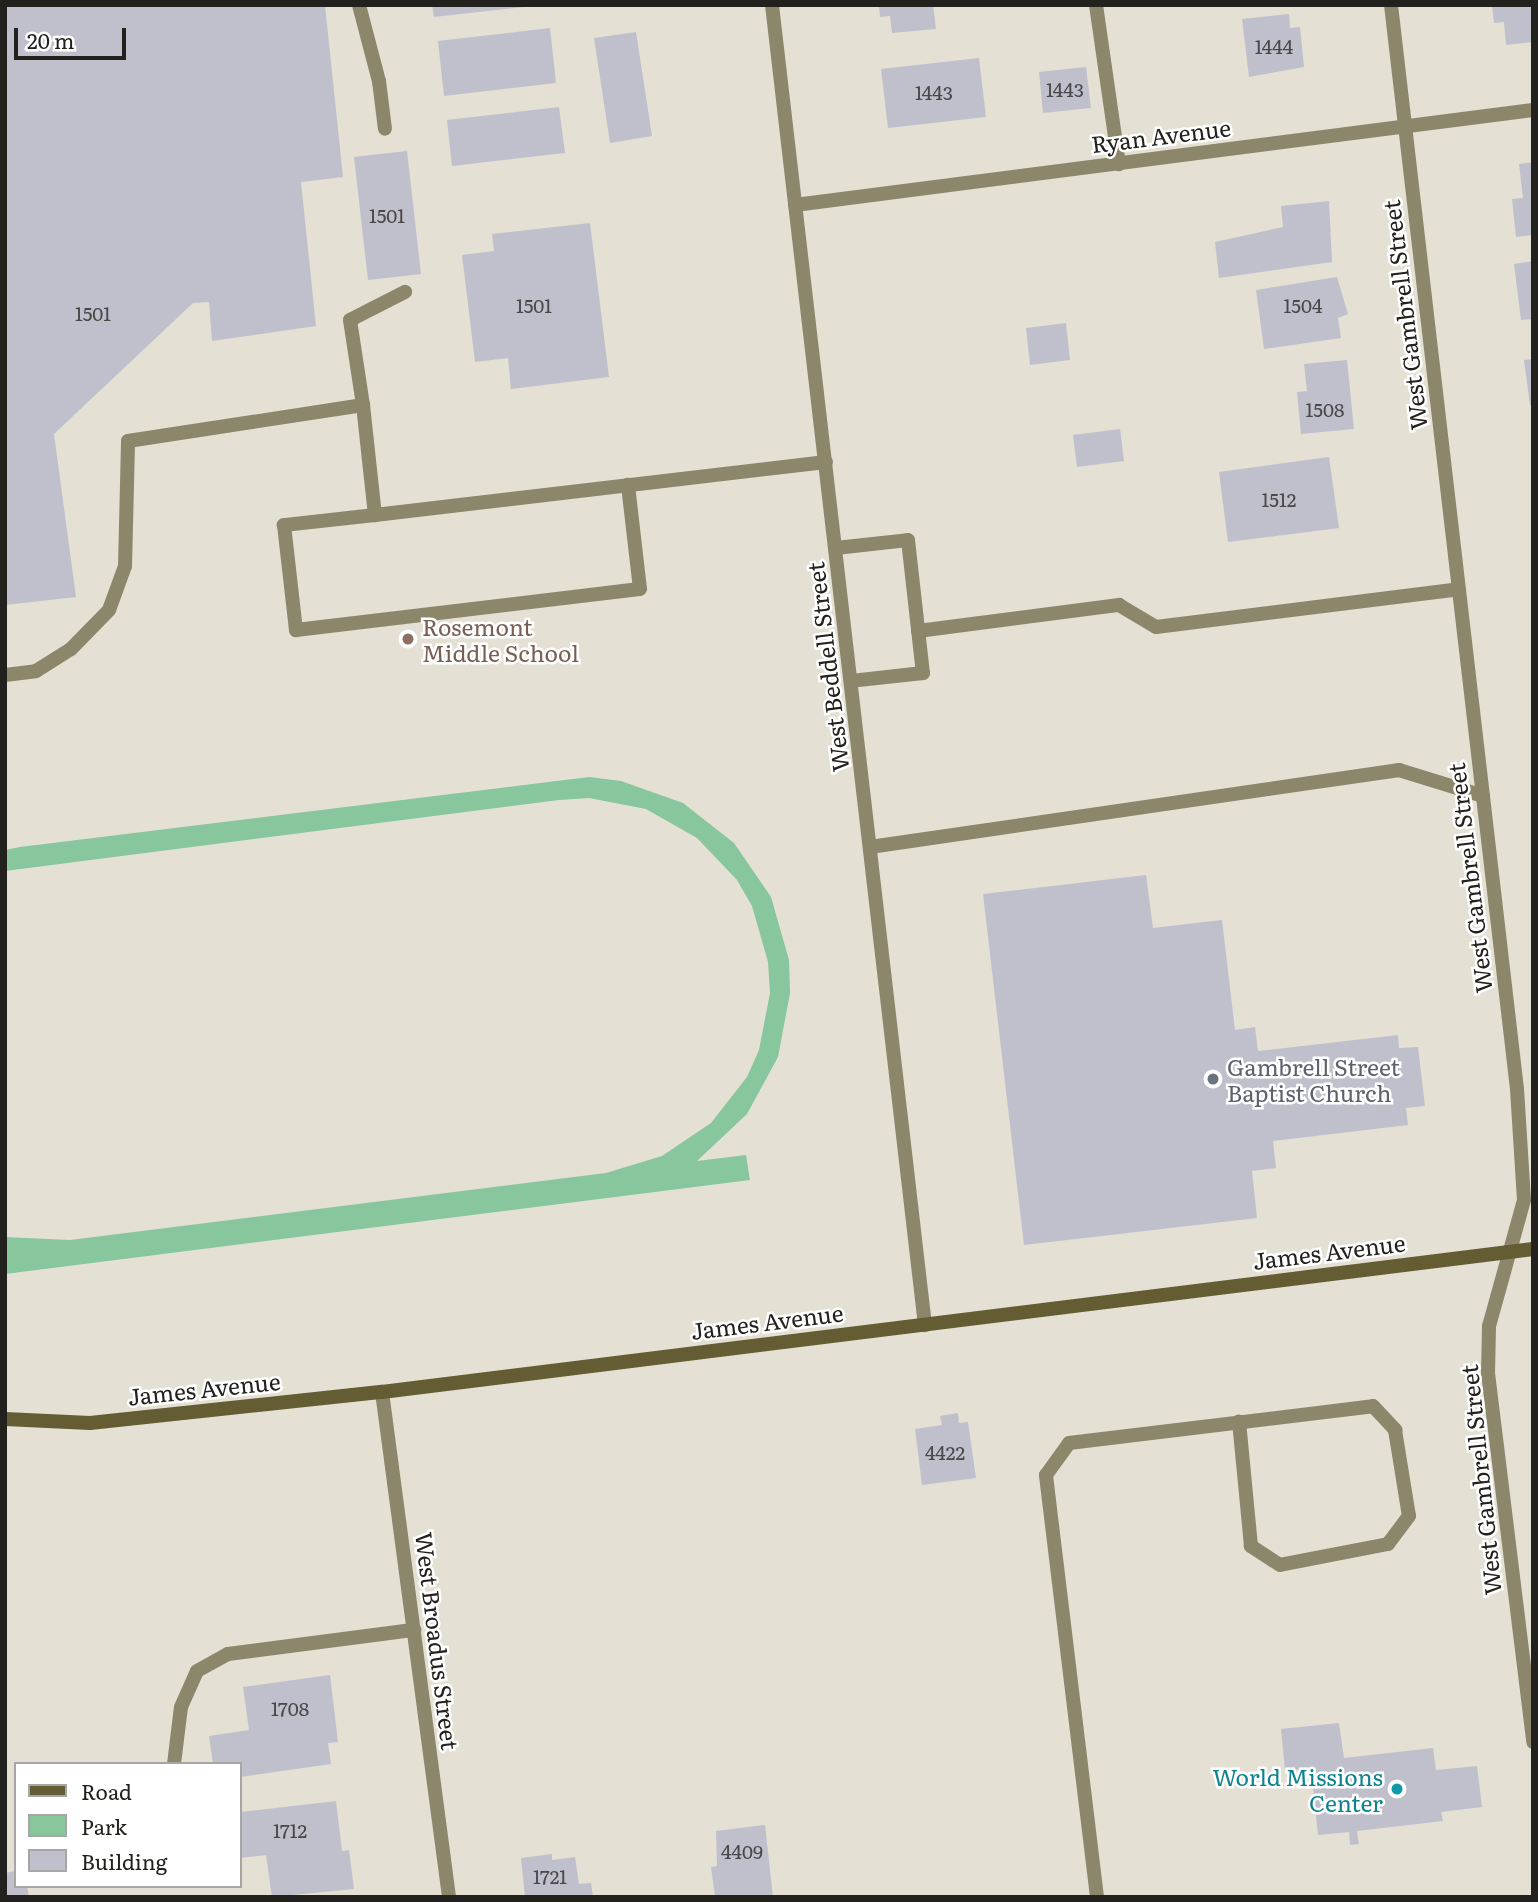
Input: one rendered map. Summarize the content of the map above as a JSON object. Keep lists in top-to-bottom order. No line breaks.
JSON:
{"streets":{"main road":["James Avenue"],"street":["Ryan Avenue","West Gambrell Street","West Beddell Street","West Broadus Street"]},"crossings":[["Ryan Avenue","West Gambrell Street"],["Ryan Avenue","West Beddell Street"],["West Gambrell Street","James Avenue"],["West Beddell Street","James Avenue"],["James Avenue","West Broadus Street"]],"places":["Rosemont Middle School","Gambrell Street Baptist Church","World Missions Center"],"house_numbers":["1444","1443","1443","1501","1501","1504","1501","1508","1512","4422","1708","1712","4409","1721"],"legend":["Road","Park","Building"],"scale_bar":"20 m"}
